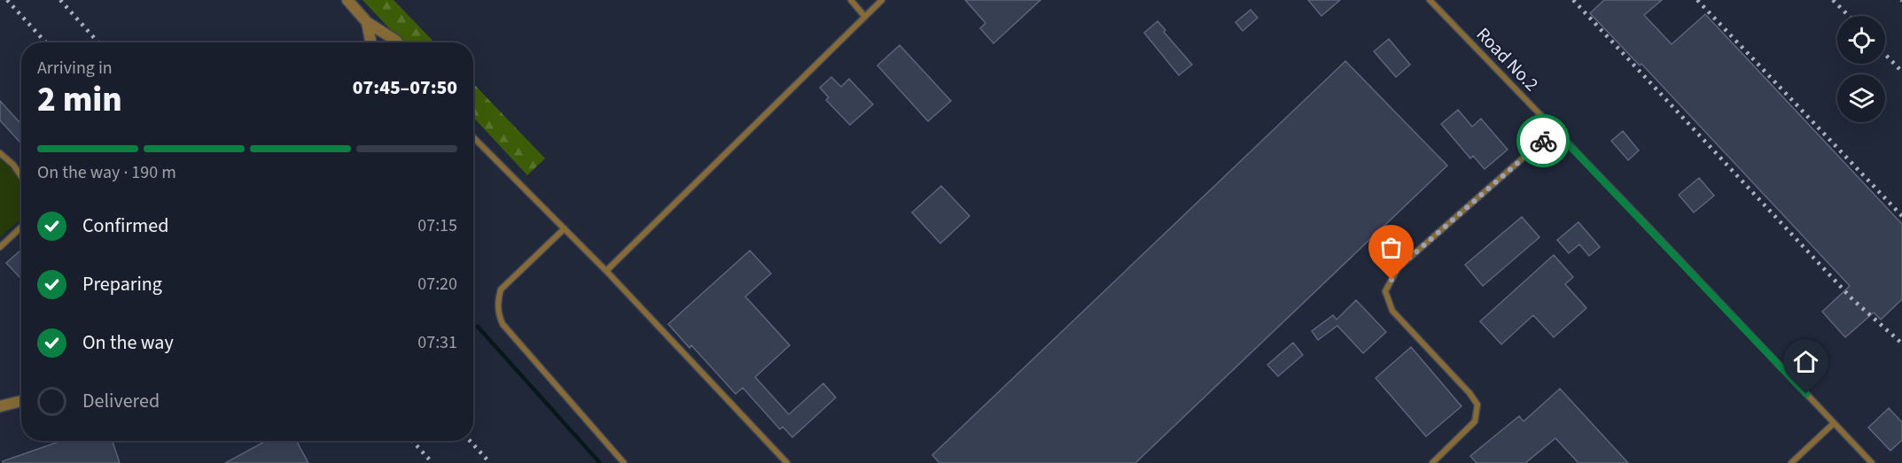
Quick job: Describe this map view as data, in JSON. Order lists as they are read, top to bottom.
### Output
{
  "streets": {
    "lane": ["Road No.2"]
  },
  "page": {
    "heading": ["2 min", "Arriving in", "07:45–07:50"],
    "bar": "On the way · 190 m",
    "list": [
      ["Confirmed", "07:15"],
      ["Preparing", "07:20"],
      ["On the way", "07:31"],
      "Delivered"
    ]
  }
}
